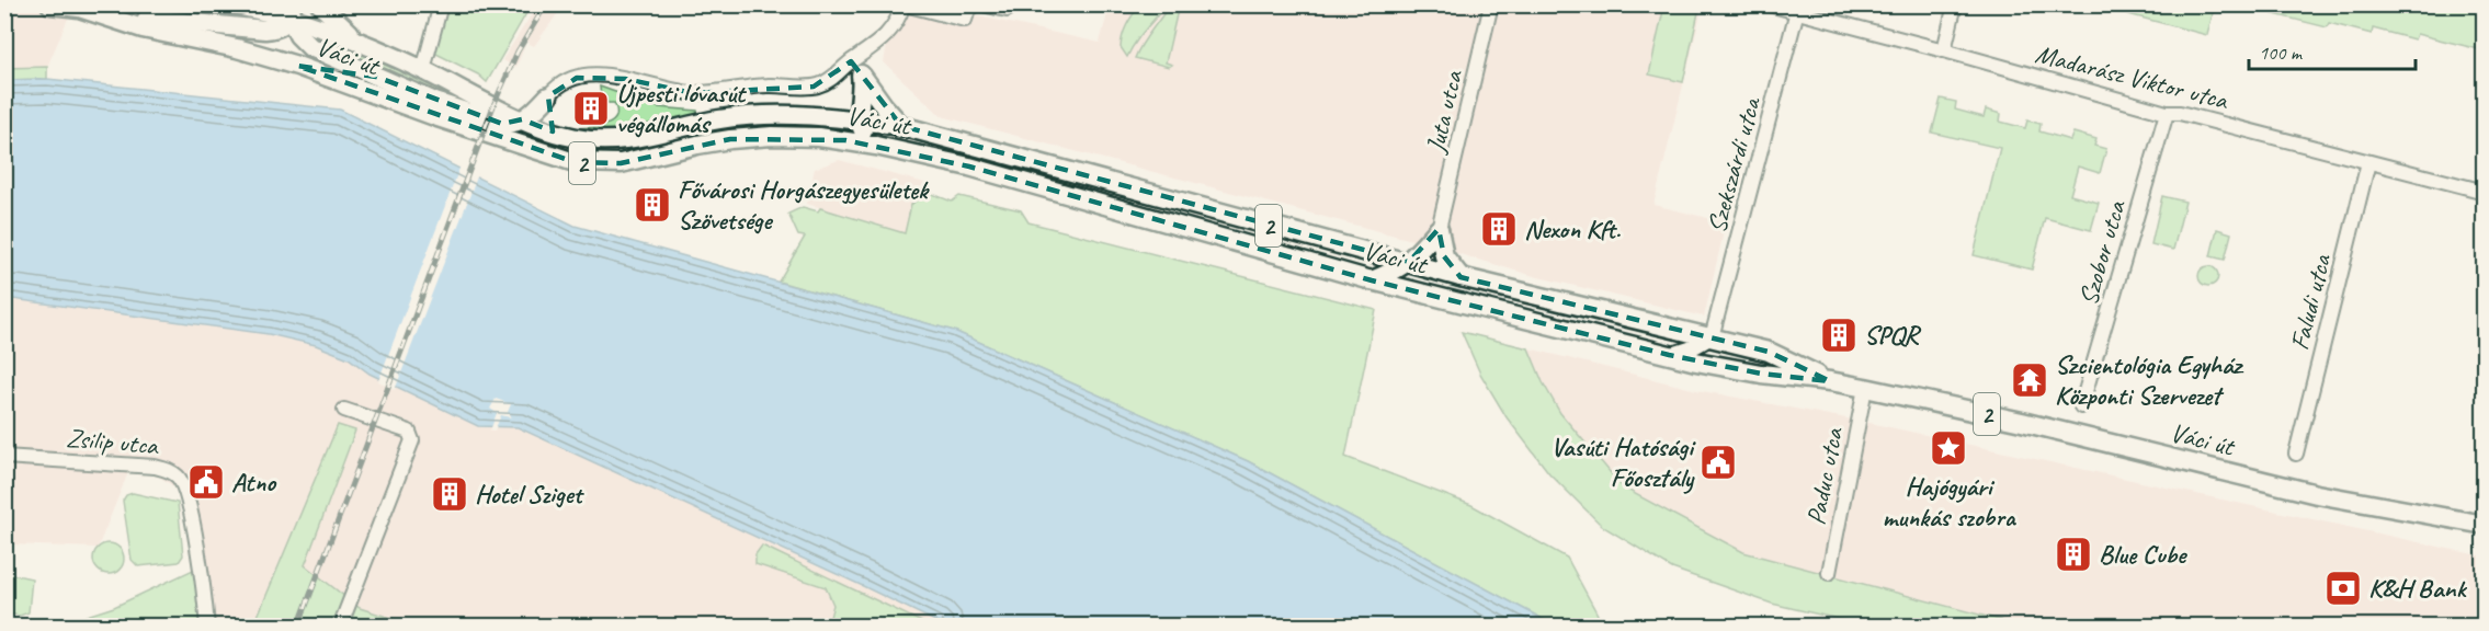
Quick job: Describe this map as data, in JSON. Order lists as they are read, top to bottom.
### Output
{
  "streets": {
    "main road": ["Váci út", "2"],
    "street": [
      "Madarász Viktor utca",
      "Juta utca",
      "Szekszárdi utca",
      "Szobor utca",
      "Faludi utca",
      "Zsilip utca",
      "Paduc utca"
    ]
  },
  "crossings": [
    ["Váci út", "Szekszárdi utca"],
    ["Váci út", "Paduc utca"],
    ["Madarász Viktor utca", "Szekszárdi utca"],
    ["Madarász Viktor utca", "Szobor utca"],
    ["Madarász Viktor utca", "Faludi utca"]
  ],
  "places": {
    "building": [
      "Újpesti lóvasút végállomás",
      "Fővárosi Horgászegyesületek Szövetsége",
      "Nexon Kft.",
      "SPQR",
      "Hotel Sziget",
      "Blue Cube"
    ],
    "temple": ["Szcientológia Egyház Központi Szervezet"],
    "place": ["Hajógyári munkás szobra"],
    "public building": ["Vasúti Hatósági Főosztály", "Atno"],
    "bank": ["K&H Bank"]
  },
  "scale_bar": "100 m"
}
